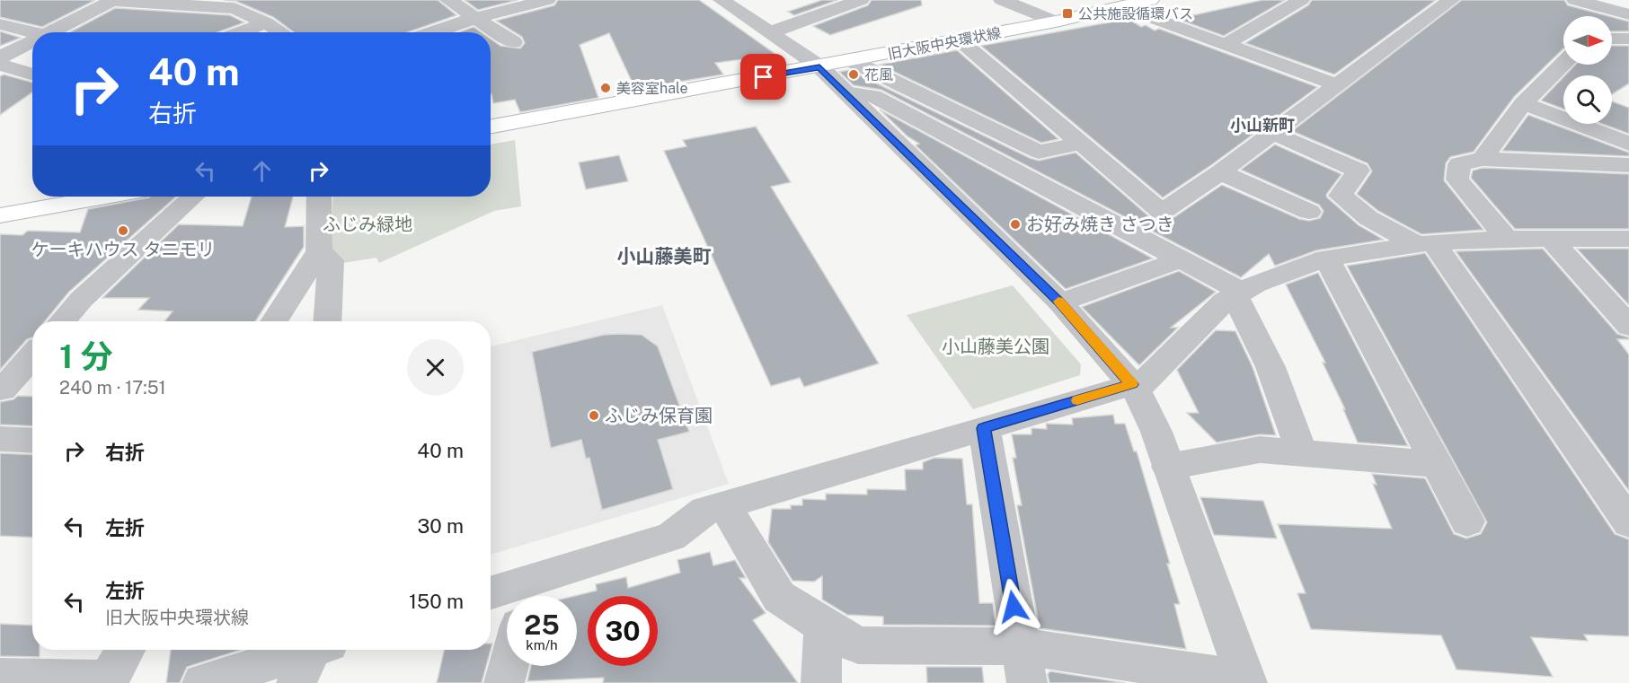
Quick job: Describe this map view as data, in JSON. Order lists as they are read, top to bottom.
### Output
{
  "streets": {
    "main road": ["旧大阪中央環状線"]
  },
  "districts": ["小山新町", "小山藤美町"],
  "parks": ["ふじみ緑地", "小山藤美公園"],
  "places": {
    "transit": ["公共施設循環バス"],
    "other": [
      "花風",
      "美容室hale",
      "お好み焼き さつき",
      "ケーキハウス タニモリ",
      "ふじみ保育園"
    ]
  },
  "north": "right",
  "page": {
    "turn": ["40 m", "右折"],
    "heading": ["1 分", "240 m · 17:51"],
    "list": [
      {
        "name": "右折",
        "value": "40 m"
      },
      {
        "name": "左折",
        "value": "30 m"
      },
      {
        "name": "左折",
        "note": "旧大阪中央環状線",
        "value": "150 m"
      }
    ],
    "speed": "25 km/h",
    "limit": "30"
  }
}
